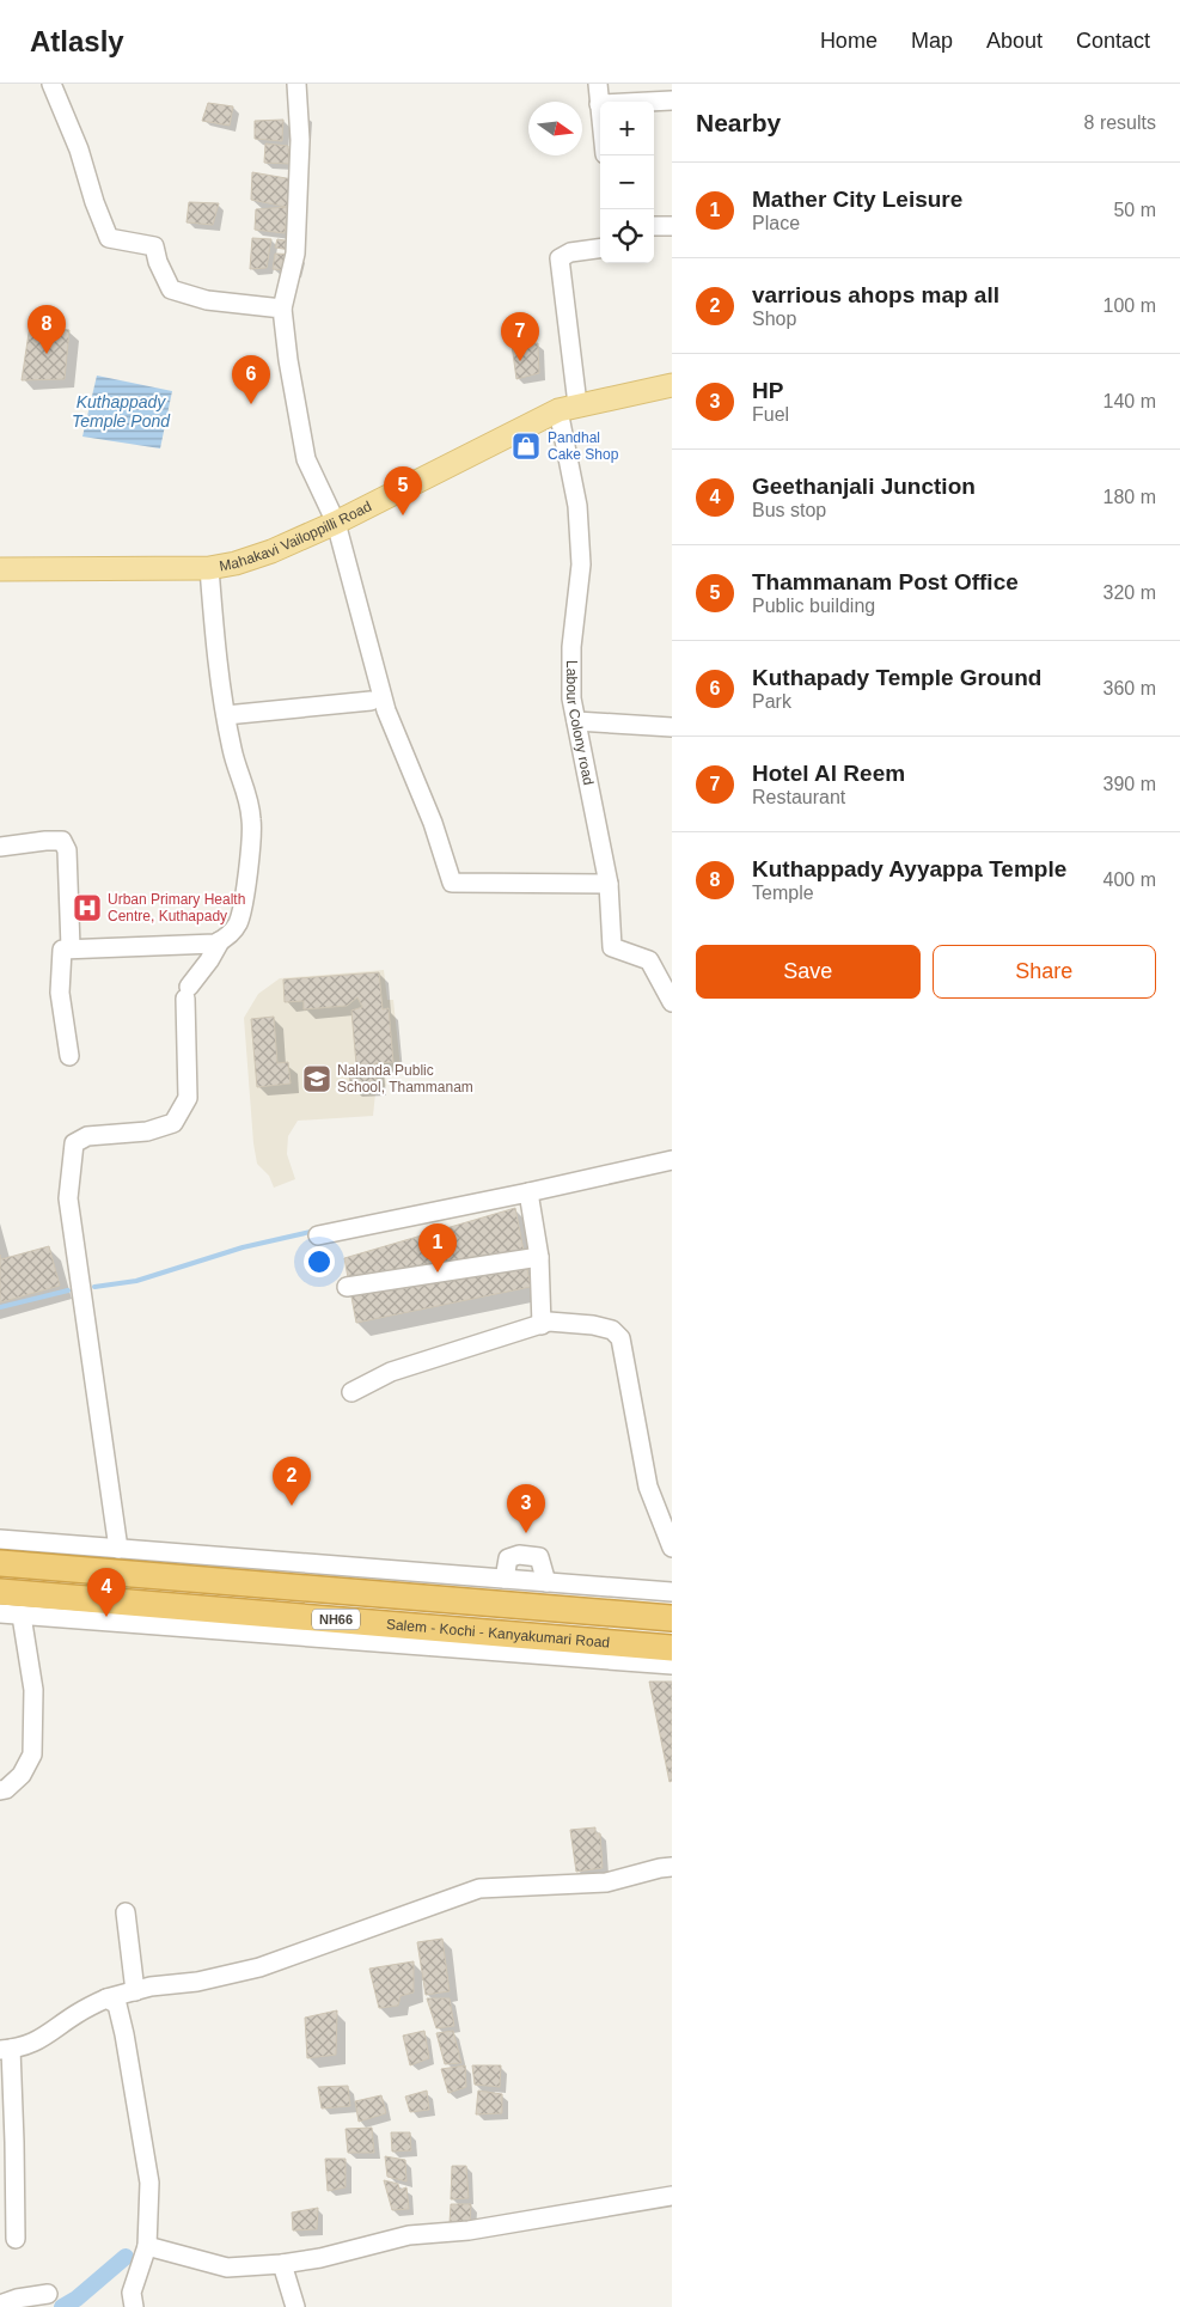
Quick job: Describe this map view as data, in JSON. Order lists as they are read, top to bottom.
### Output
{
  "streets": {
    "highway": ["NH66", "Salem - Kochi - Kanyakumari Road"],
    "main road": ["Mahakavi Vailoppilli Road"],
    "street": ["Labour Colony road"]
  },
  "crossings": [
    ["Mahakavi Vailoppilli Road", "Labour Colony road"]
  ],
  "water": ["Kuthappady Temple Pond"],
  "places": {
    "shop": ["Pandhal Cake Shop"],
    "hospital": ["Urban Primary Health Centre, Kuthapady"],
    "school or university": ["Nalanda Public School, Thammanam"]
  },
  "north": "right",
  "page": {
    "header": "Atlasly",
    "nav": [
      "Home",
      "Map",
      "About",
      "Contact"
    ],
    "heading": ["Nearby", "8 results"],
    "map_buttons": ["+", "−"],
    "list": [
      {
        "mark": "1",
        "name": "Mather City Leisure",
        "note": "Place",
        "value": "50 m"
      },
      {
        "mark": "2",
        "name": "varrious ahops map all",
        "note": "Shop",
        "value": "100 m"
      },
      {
        "mark": "3",
        "name": "HP",
        "note": "Fuel",
        "value": "140 m"
      },
      {
        "mark": "4",
        "name": "Geethanjali Junction",
        "note": "Bus stop",
        "value": "180 m"
      },
      {
        "mark": "5",
        "name": "Thammanam Post Office",
        "note": "Public building",
        "value": "320 m"
      },
      {
        "mark": "6",
        "name": "Kuthapady Temple Ground",
        "note": "Park",
        "value": "360 m"
      },
      {
        "mark": "7",
        "name": "Hotel Al Reem",
        "note": "Restaurant",
        "value": "390 m"
      },
      {
        "mark": "8",
        "name": "Kuthappady Ayyappa Temple",
        "note": "Temple",
        "value": "400 m"
      }
    ],
    "pins": [
      "8",
      "7",
      "6",
      "5",
      "1",
      "2",
      "3",
      "4"
    ],
    "buttons": ["Save", "Share"]
  }
}
